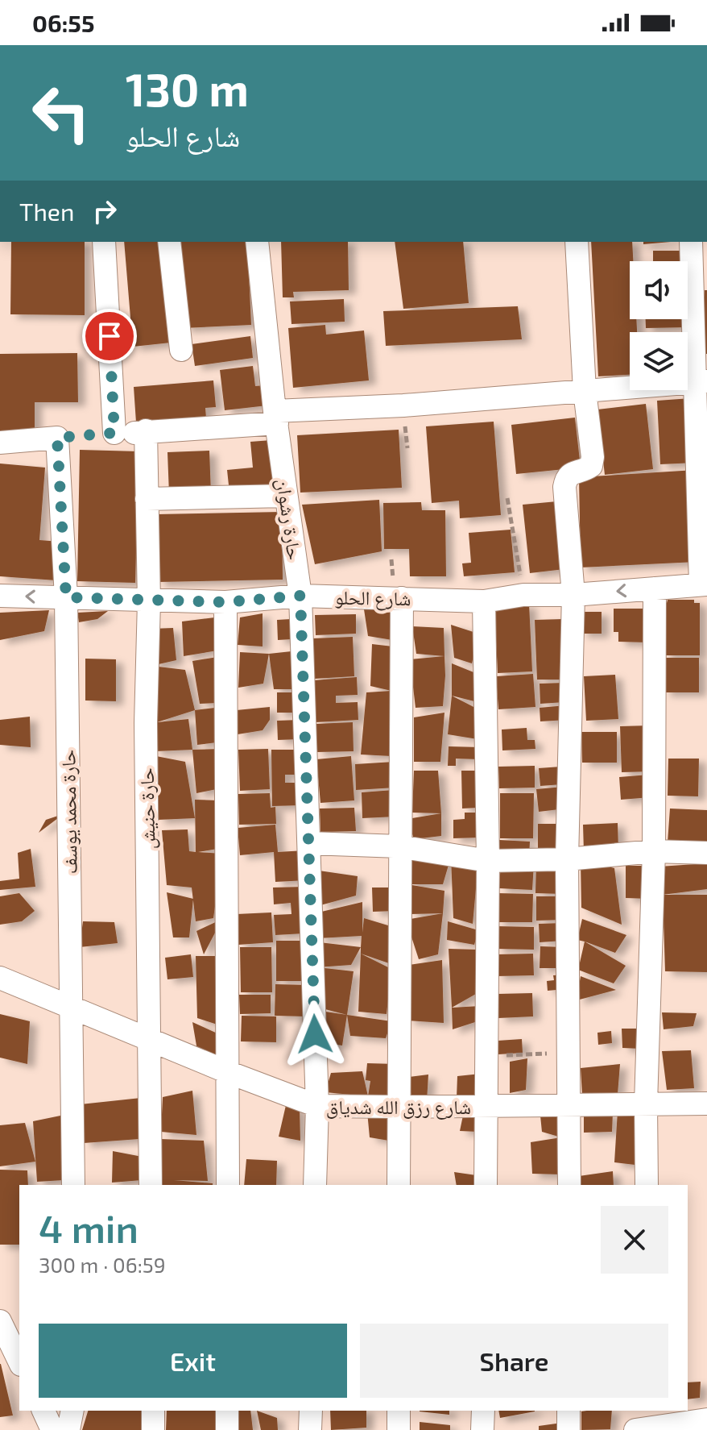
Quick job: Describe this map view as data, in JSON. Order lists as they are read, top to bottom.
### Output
{
  "streets": {
    "street": [
      "حارة رشوان",
      "شارع الحلو",
      "حارة حنيش",
      "حارة محمد يوسف",
      "شارع رزق الله شدياق"
    ]
  },
  "crossings": [
    ["حارة رشوان", "شارع الحلو"],
    ["حارة رشوان", "شارع رزق الله شدياق"],
    ["شارع الحلو", "حارة حنيش"],
    ["شارع الحلو", "حارة محمد يوسف"],
    ["حارة حنيش", "شارع رزق الله شدياق"],
    ["حارة محمد يوسف", "شارع رزق الله شدياق"]
  ],
  "page": {
    "status": "06:55",
    "turn": ["130 m", "شارع الحلو"],
    "then": "Then",
    "heading": ["4 min", "300 m · 06:59"],
    "buttons": ["Exit", "Share"]
  }
}
